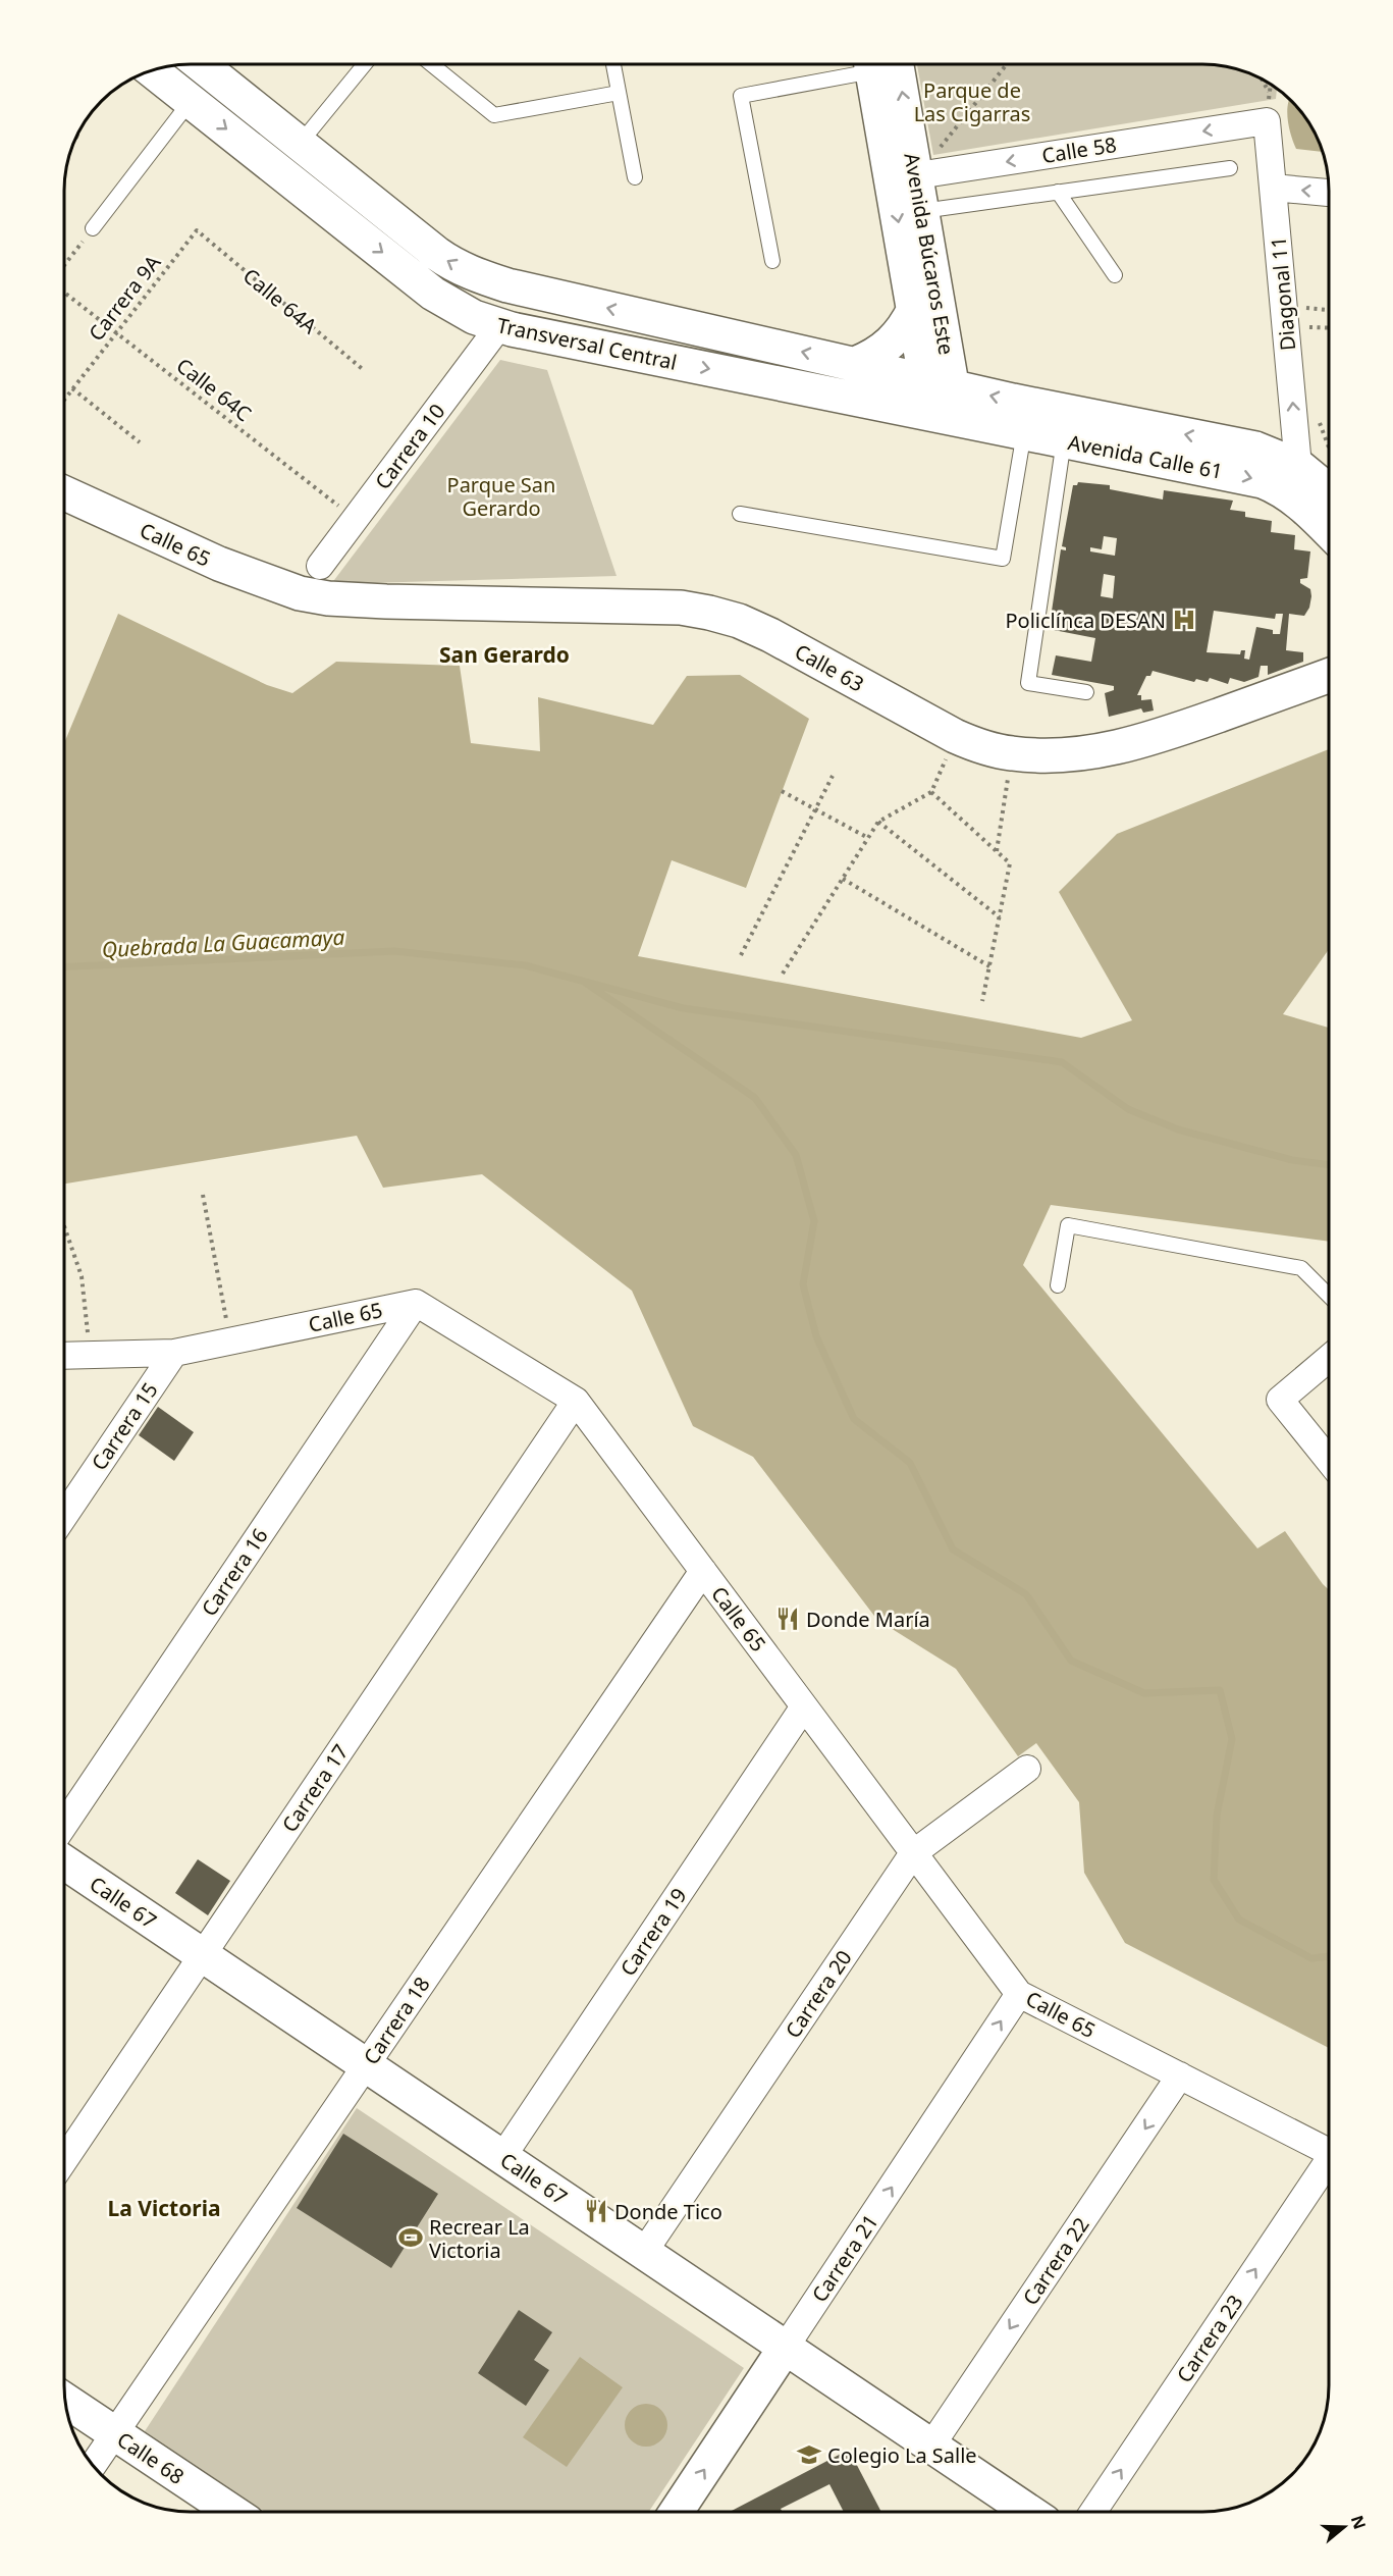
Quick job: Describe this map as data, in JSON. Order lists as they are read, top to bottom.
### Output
{
  "streets": {
    "street": [
      "Calle 58",
      "Avenida Búcaros Este",
      "Diagonal 11",
      "Transversal Central",
      "Carrera 10",
      "Avenida Calle 61",
      "Calle 65",
      "Calle 63",
      "Carrera 15",
      "Carrera 16",
      "Carrera 17",
      "Calle 67",
      "Carrera 19",
      "Carrera 20",
      "Carrera 18",
      "Carrera 21",
      "Carrera 22",
      "Carrera 23",
      "Calle 68"
    ],
    "path": ["Carrera 9A", "Calle 64A", "Calle 64C"]
  },
  "crossings": [
    ["Calle 58", "Avenida Búcaros Este"],
    ["Calle 58", "Diagonal 11"],
    ["Avenida Búcaros Este", "Transversal Central"],
    ["Avenida Búcaros Este", "Avenida Calle 61"],
    ["Diagonal 11", "Avenida Calle 61"],
    ["Carrera 9A", "Calle 64A"],
    ["Carrera 9A", "Calle 64C"],
    ["Transversal Central", "Carrera 10"],
    ["Transversal Central", "Avenida Calle 61"],
    ["Calle 64C", "Carrera 10"],
    ["Calle 65", "Calle 63"],
    ["Calle 65", "Carrera 15"],
    ["Calle 65", "Carrera 16"],
    ["Calle 65", "Carrera 17"],
    ["Calle 65", "Carrera 19"],
    ["Calle 65", "Carrera 20"],
    ["Calle 65", "Carrera 18"],
    ["Calle 65", "Carrera 21"],
    ["Calle 65", "Carrera 22"],
    ["Carrera 17", "Calle 67"],
    ["Calle 67", "Carrera 19"],
    ["Calle 67", "Carrera 20"],
    ["Calle 67", "Carrera 18"],
    ["Calle 67", "Carrera 21"],
    ["Calle 67", "Carrera 22"],
    ["Carrera 18", "Calle 68"]
  ],
  "one_way": [
    "Calle 58",
    "Diagonal 11",
    "Carrera 21",
    "Carrera 22",
    "Carrera 23"
  ],
  "districts": ["San Gerardo", "La Victoria"],
  "water": ["Quebrada La Guacamaya"],
  "parks": ["Parque de Las Cigarras", "Parque San Gerardo"],
  "places": {
    "hospital": ["Policlínca DESAN"],
    "restaurant": ["Donde María", "Donde Tico"],
    "sports": ["Recrear La Victoria"],
    "school or university": ["Colegio La Salle"]
  },
  "north": "right"
}
